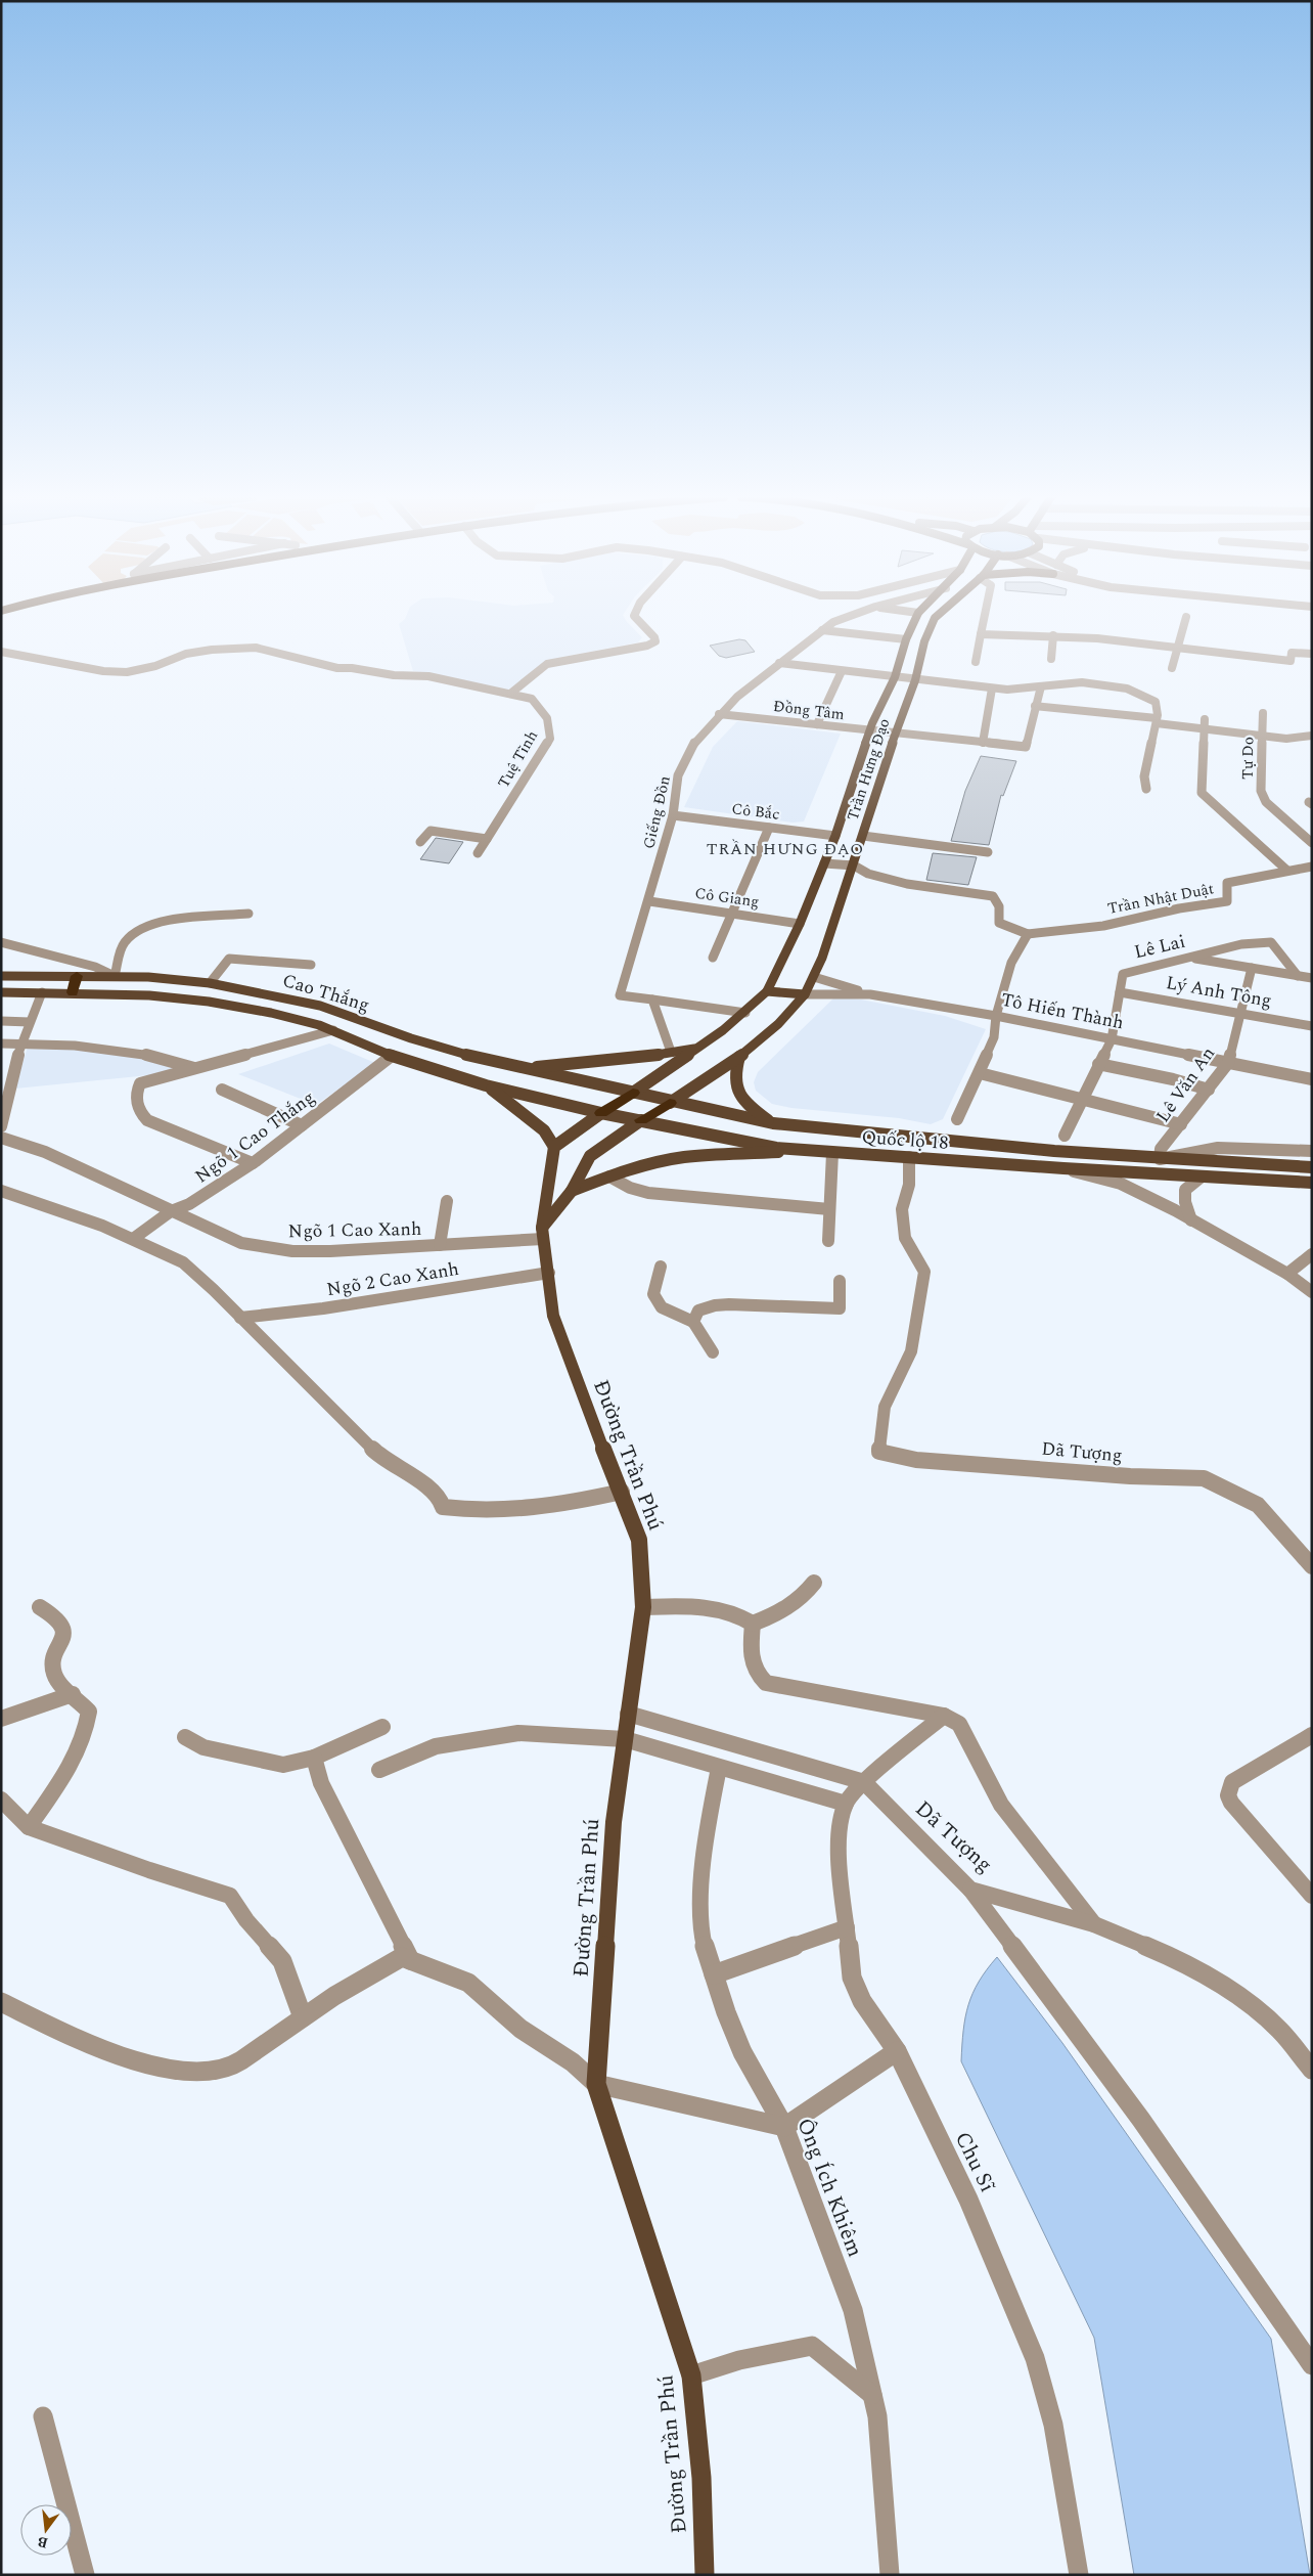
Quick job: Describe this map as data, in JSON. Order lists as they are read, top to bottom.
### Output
{
  "streets": {
    "main road": [
      "Trần Hưng Đạo",
      "Cao Thắng",
      "Quốc lộ 18",
      "Đường Trần Phú"
    ],
    "street": [
      "Đồng Tâm",
      "Tự Do",
      "Tuệ Tĩnh",
      "Cô Bắc",
      "Giếng Đồn",
      "Cô Giang",
      "Trần Nhật Duật",
      "Lê Lai",
      "Lý Anh Tông",
      "Tô Hiến Thành",
      "Lê Văn An",
      "Ngõ 1 Cao Thắng",
      "Ngõ 1 Cao Xanh",
      "Ngõ 2 Cao Xanh",
      "Dã Tượng",
      "Chu Sĩ",
      "Ông Ích Khiêm"
    ]
  },
  "crossings": [
    ["Đồng Tâm", "Trần Hưng Đạo"],
    ["Đồng Tâm", "Giếng Đồn"],
    ["Trần Hưng Đạo", "Cô Bắc"],
    ["Trần Hưng Đạo", "Cô Giang"],
    ["Trần Hưng Đạo", "Cao Thắng"],
    ["Trần Hưng Đạo", "Tô Hiến Thành"],
    ["Trần Hưng Đạo", "Quốc lộ 18"],
    ["Cô Bắc", "Giếng Đồn"],
    ["Giếng Đồn", "Cô Giang"],
    ["Lê Lai", "Lý Anh Tông"],
    ["Lê Lai", "Tô Hiến Thành"],
    ["Lý Anh Tông", "Lê Văn An"],
    ["Cao Thắng", "Ngõ 1 Cao Thắng"],
    ["Cao Thắng", "Quốc lộ 18"],
    ["Tô Hiến Thành", "Lê Văn An"],
    ["Lê Văn An", "Quốc lộ 18"],
    ["Ngõ 1 Cao Thắng", "Ngõ 1 Cao Xanh"],
    ["Quốc lộ 18", "Dã Tượng"],
    ["Ngõ 1 Cao Xanh", "Đường Trần Phú"],
    ["Ngõ 2 Cao Xanh", "Đường Trần Phú"],
    ["Dã Tượng", "Đường Trần Phú"],
    ["Dã Tượng", "Chu Sĩ"]
  ],
  "districts": ["TRẦN HƯNG ĐẠO"],
  "north": "bottom"
}
